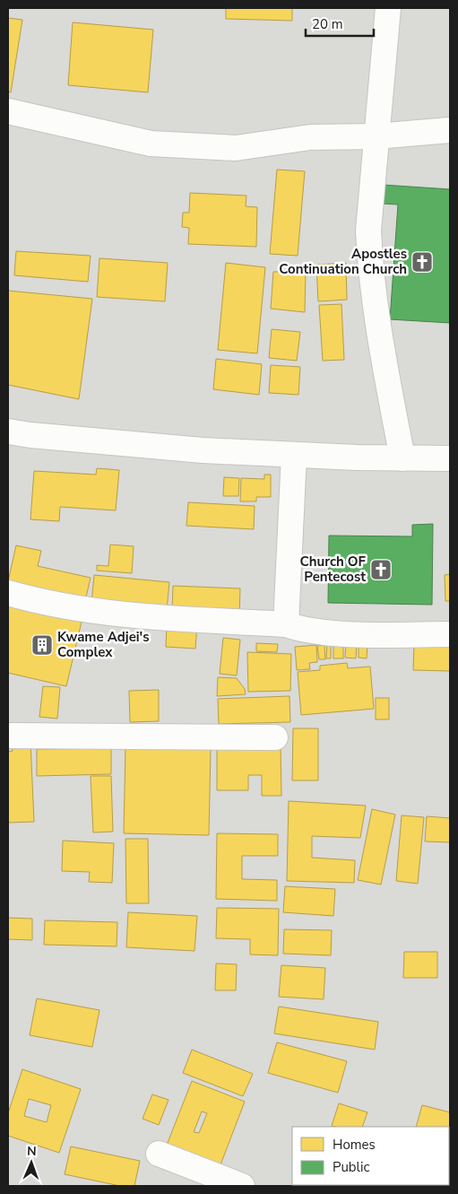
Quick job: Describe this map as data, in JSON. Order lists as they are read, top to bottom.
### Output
{
  "places": {
    "church": ["Apostles Continuation Church", "Church OF Pentecost"],
    "building": ["Kwame Adjei's Complex"]
  },
  "legend": ["Homes", "Public"],
  "scale_bar": "20 m",
  "north": "top"
}
